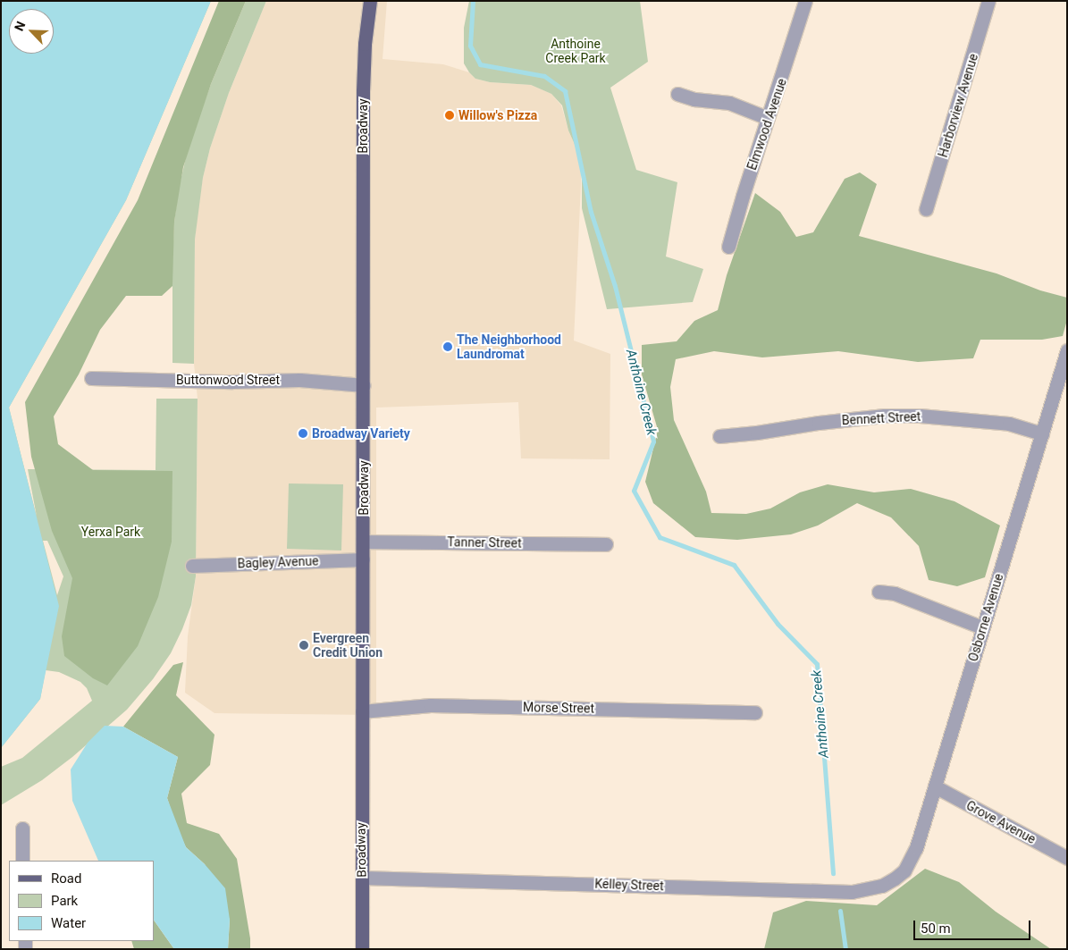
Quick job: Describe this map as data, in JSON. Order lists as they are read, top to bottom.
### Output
{
  "streets": {
    "main road": ["Broadway"],
    "street": [
      "Harborview Avenue",
      "Elmwood Avenue",
      "Buttonwood Street",
      "Bennett Street",
      "Tanner Street",
      "Bagley Avenue",
      "Osborne Avenue",
      "Morse Street",
      "Grove Avenue",
      "Kelley Street"
    ]
  },
  "crossings": [
    ["Broadway", "Buttonwood Street"],
    ["Broadway", "Tanner Street"],
    ["Broadway", "Bagley Avenue"],
    ["Broadway", "Morse Street"],
    ["Broadway", "Kelley Street"],
    ["Bennett Street", "Osborne Avenue"],
    ["Osborne Avenue", "Grove Avenue"],
    ["Osborne Avenue", "Kelley Street"]
  ],
  "water": ["Anthoine Creek"],
  "parks": ["Anthoine Creek Park", "Yerxa Park"],
  "places": [
    "Willow's Pizza",
    "The Neighborhood Laundromat",
    "Broadway Variety",
    "Evergreen Credit Union"
  ],
  "legend": ["Road", "Park", "Water"],
  "scale_bar": "50 m",
  "north": "top left"
}
